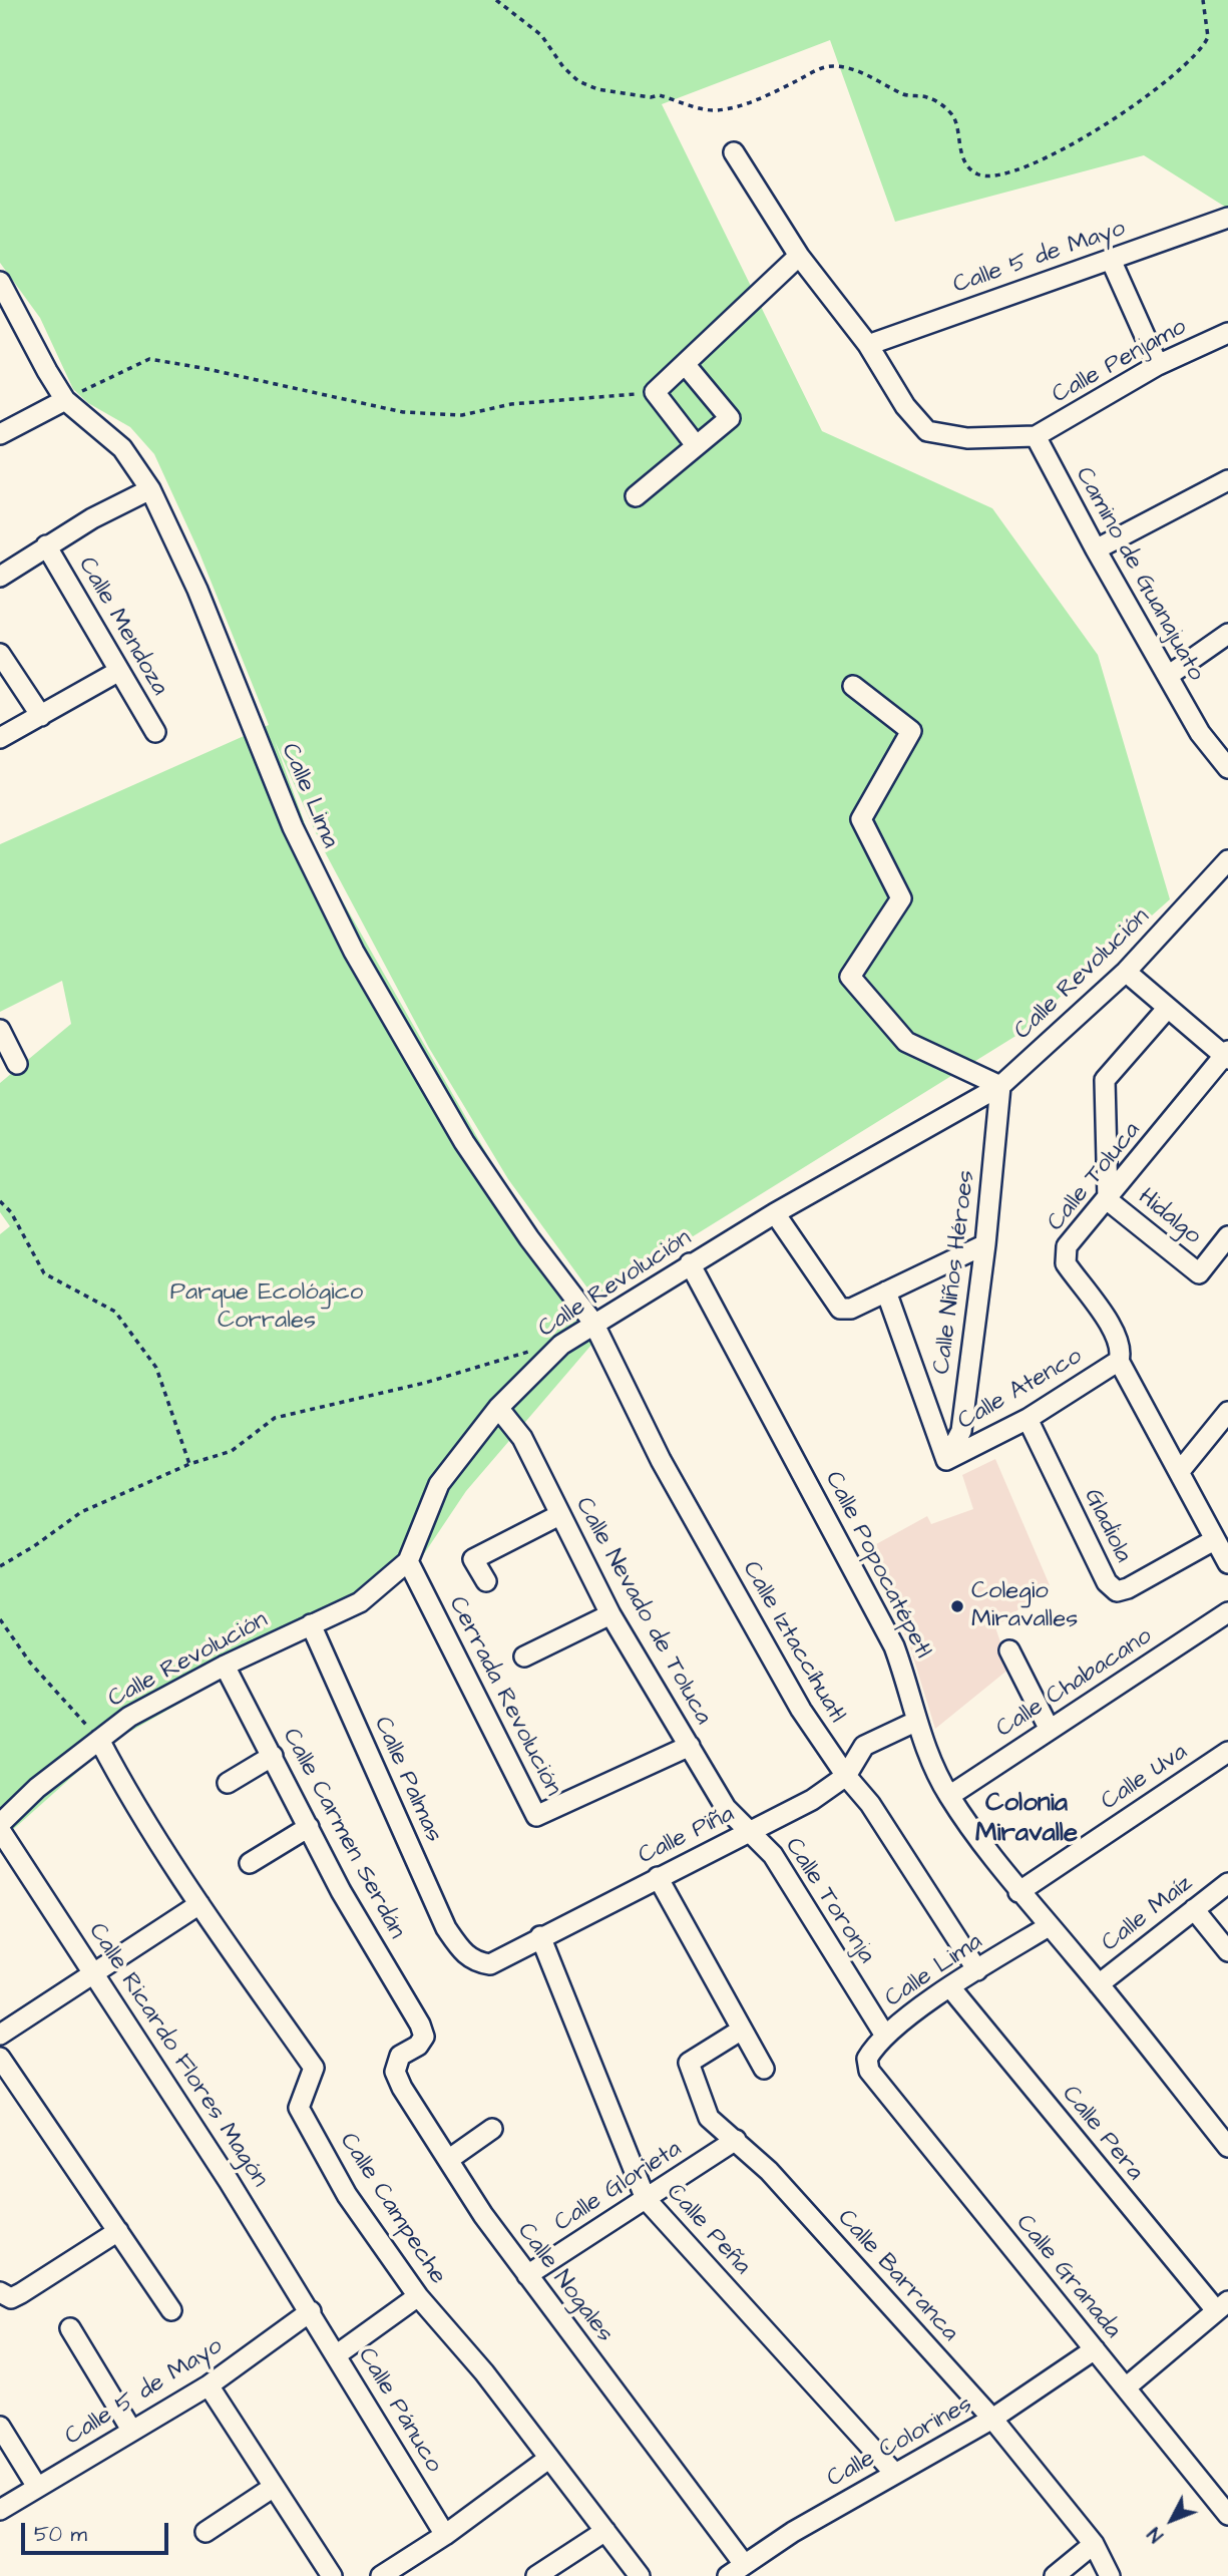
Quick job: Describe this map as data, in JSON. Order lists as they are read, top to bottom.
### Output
{
  "streets": {
    "street": [
      "Calle 5 de Mayo",
      "Calle Penjamo",
      "Camino de Guanajuato",
      "Calle Mendoza",
      "Calle Lima",
      "Calle Revolución",
      "Calle Toluca",
      "Hidalgo",
      "Calle Niños Héroes",
      "Calle Atenco",
      "Gladiola",
      "Calle Popocatépetl",
      "Calle Nevado de Toluca",
      "Calle Iztaccíhuatl",
      "Calle Chabacano",
      "Cerrada Revolución",
      "Calle Uva",
      "Calle Palmas",
      "Calle Carmen Serdán",
      "Calle Piña",
      "Calle Toronja",
      "Calle Maíz",
      "Calle Ricardo Flores Magón",
      "Calle Pera",
      "Calle Glorieta",
      "Calle Campeche",
      "Calle Peña",
      "Calle Barranca",
      "Calle Granada",
      "Calle Nogales",
      "Calle Pánuco",
      "Calle Colorines"
    ]
  },
  "crossings": [
    ["Calle 5 de Mayo", "Calle Ricardo Flores Magón"],
    ["Calle 5 de Mayo", "Calle Pánuco"],
    ["Calle Penjamo", "Camino de Guanajuato"],
    ["Calle Lima", "Calle Revolución"],
    ["Calle Lima", "Calle Popocatépetl"],
    ["Calle Lima", "Calle Iztaccíhuatl"],
    ["Calle Lima", "Calle Toronja"],
    ["Calle Lima", "Calle Pera"],
    ["Calle Lima", "Calle Granada"],
    ["Calle Revolución", "Calle Niños Héroes"],
    ["Calle Revolución", "Calle Popocatépetl"],
    ["Calle Revolución", "Calle Nevado de Toluca"],
    ["Calle Revolución", "Calle Iztaccíhuatl"],
    ["Calle Revolución", "Cerrada Revolución"],
    ["Calle Revolución", "Calle Palmas"],
    ["Calle Revolución", "Calle Carmen Serdán"],
    ["Calle Revolución", "Calle Ricardo Flores Magón"],
    ["Calle Revolución", "Calle Campeche"],
    ["Calle Toluca", "Hidalgo"],
    ["Calle Toluca", "Calle Atenco"],
    ["Calle Toluca", "Gladiola"],
    ["Calle Niños Héroes", "Calle Atenco"],
    ["Calle Atenco", "Gladiola"],
    ["Calle Popocatépetl", "Calle Chabacano"],
    ["Calle Popocatépetl", "Calle Uva"],
    ["Calle Popocatépetl", "Calle Piña"],
    ["Calle Popocatépetl", "Calle Maíz"],
    ["Calle Nevado de Toluca", "Cerrada Revolución"],
    ["Calle Nevado de Toluca", "Calle Piña"],
    ["Calle Nevado de Toluca", "Calle Toronja"],
    ["Calle Iztaccíhuatl", "Calle Piña"],
    ["Calle Palmas", "Calle Piña"],
    ["Calle Carmen Serdán", "Calle Nogales"],
    ["Calle Piña", "Calle Toronja"],
    ["Calle Piña", "Calle Peña"],
    ["Calle Ricardo Flores Magón", "Calle Pánuco"],
    ["Calle Glorieta", "Calle Peña"],
    ["Calle Glorieta", "Calle Barranca"],
    ["Calle Glorieta", "Calle Nogales"],
    ["Calle Peña", "Calle Colorines"],
    ["Calle Barranca", "Calle Colorines"],
    ["Calle Granada", "Calle Colorines"],
    ["Calle Nogales", "Calle Colorines"]
  ],
  "districts": ["Colonia Miravalle"],
  "parks": ["Parque Ecológico Corrales"],
  "places": ["Colegio Miravalles"],
  "scale_bar": "50 m",
  "north": "bottom left"
}
